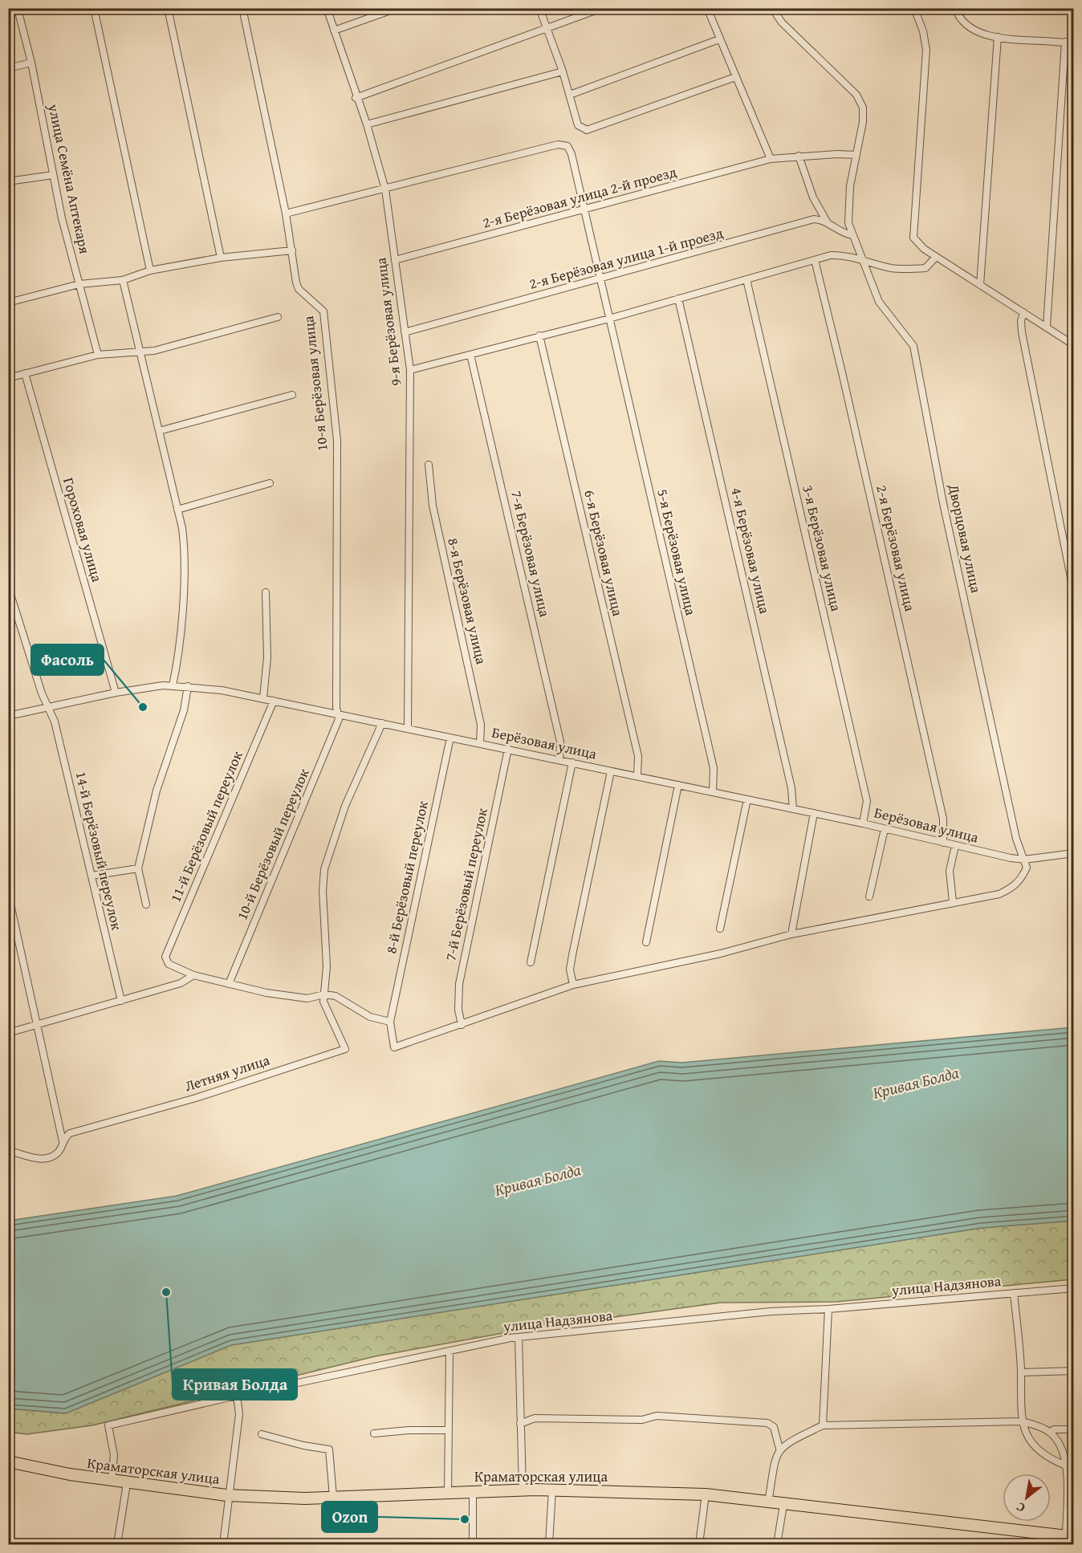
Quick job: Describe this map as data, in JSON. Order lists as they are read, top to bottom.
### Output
{
  "streets": {
    "main road": ["Краматорская улица"],
    "street": [
      "улица Семёна Аптекаря",
      "2-я Берёзовая улица 2-й проезд",
      "2-я Берёзовая улица 1-й проезд",
      "9-я Берёзовая улица",
      "10-я Берёзовая улица",
      "Гороховая улица",
      "Дворцовая улица",
      "3-я Берёзовая улица",
      "2-я Берёзовая улица",
      "4-я Берёзовая улица",
      "5-я Берёзовая улица",
      "6-я Берёзовая улица",
      "7-я Берёзовая улица",
      "8-я Берёзовая улица",
      "Берёзовая улица",
      "11-й Берёзовый переулок",
      "10-й Берёзовый переулок",
      "14-й Берёзовый переулок",
      "8-й Берёзовый переулок",
      "7-й Берёзовый переулок",
      "Летняя улица",
      "улица Надзянова"
    ]
  },
  "crossings": [
    ["2-я Берёзовая улица 2-й проезд", "9-я Берёзовая улица"],
    ["2-я Берёзовая улица 2-й проезд", "Дворцовая улица"],
    ["2-я Берёзовая улица 2-й проезд", "5-я Берёзовая улица"],
    ["2-я Берёзовая улица 1-й проезд", "9-я Берёзовая улица"],
    ["2-я Берёзовая улица 1-й проезд", "5-я Берёзовая улица"],
    ["9-я Берёзовая улица", "5-я Берёзовая улица"],
    ["9-я Берёзовая улица", "Берёзовая улица"],
    ["10-я Берёзовая улица", "Берёзовая улица"],
    ["10-я Берёзовая улица", "10-й Берёзовый переулок"],
    ["Гороховая улица", "Берёзовая улица"],
    ["Дворцовая улица", "Берёзовая улица"],
    ["3-я Берёзовая улица", "Берёзовая улица"],
    ["2-я Берёзовая улица", "Берёзовая улица"],
    ["4-я Берёзовая улица", "Берёзовая улица"],
    ["5-я Берёзовая улица", "Берёзовая улица"],
    ["6-я Берёзовая улица", "Берёзовая улица"],
    ["7-я Берёзовая улица", "Берёзовая улица"],
    ["8-я Берёзовая улица", "Берёзовая улица"],
    ["Берёзовая улица", "11-й Берёзовый переулок"],
    ["Берёзовая улица", "10-й Берёзовый переулок"],
    ["Берёзовая улица", "14-й Берёзовый переулок"],
    ["Берёзовая улица", "8-й Берёзовый переулок"],
    ["Берёзовая улица", "7-й Берёзовый переулок"],
    ["улица Надзянова", "Краматорская улица"]
  ],
  "water": ["Кривая Болда"],
  "places": ["Фасоль", "Кривая Болда", "Ozon"],
  "north": "bottom left"
}
